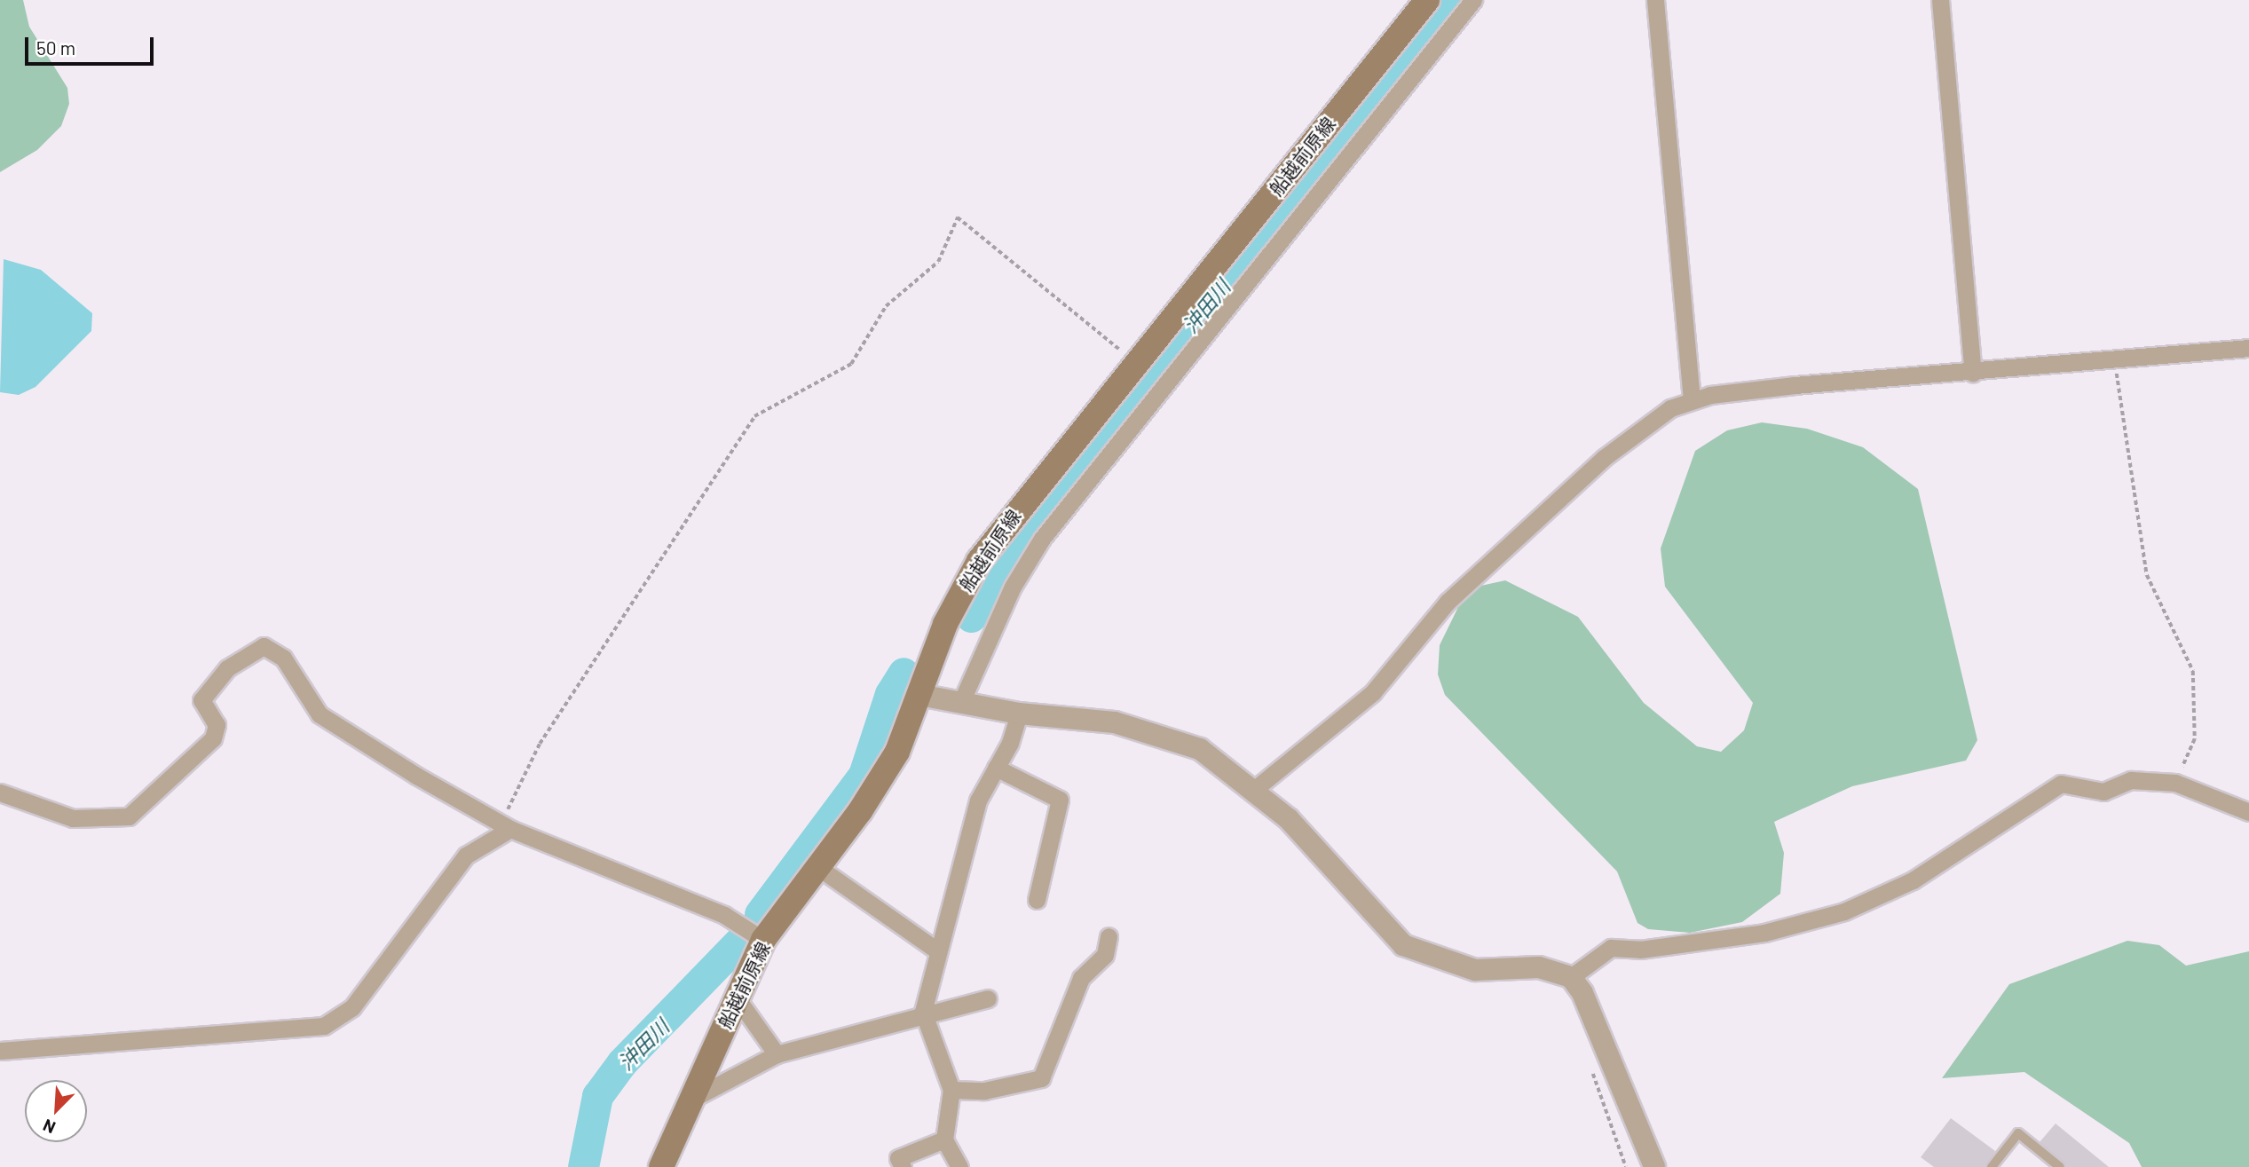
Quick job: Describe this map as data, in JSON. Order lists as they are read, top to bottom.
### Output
{
  "streets": {
    "main road": ["船越前原線"]
  },
  "water": ["沖田川"],
  "scale_bar": "50 m",
  "north": "bottom left"
}
